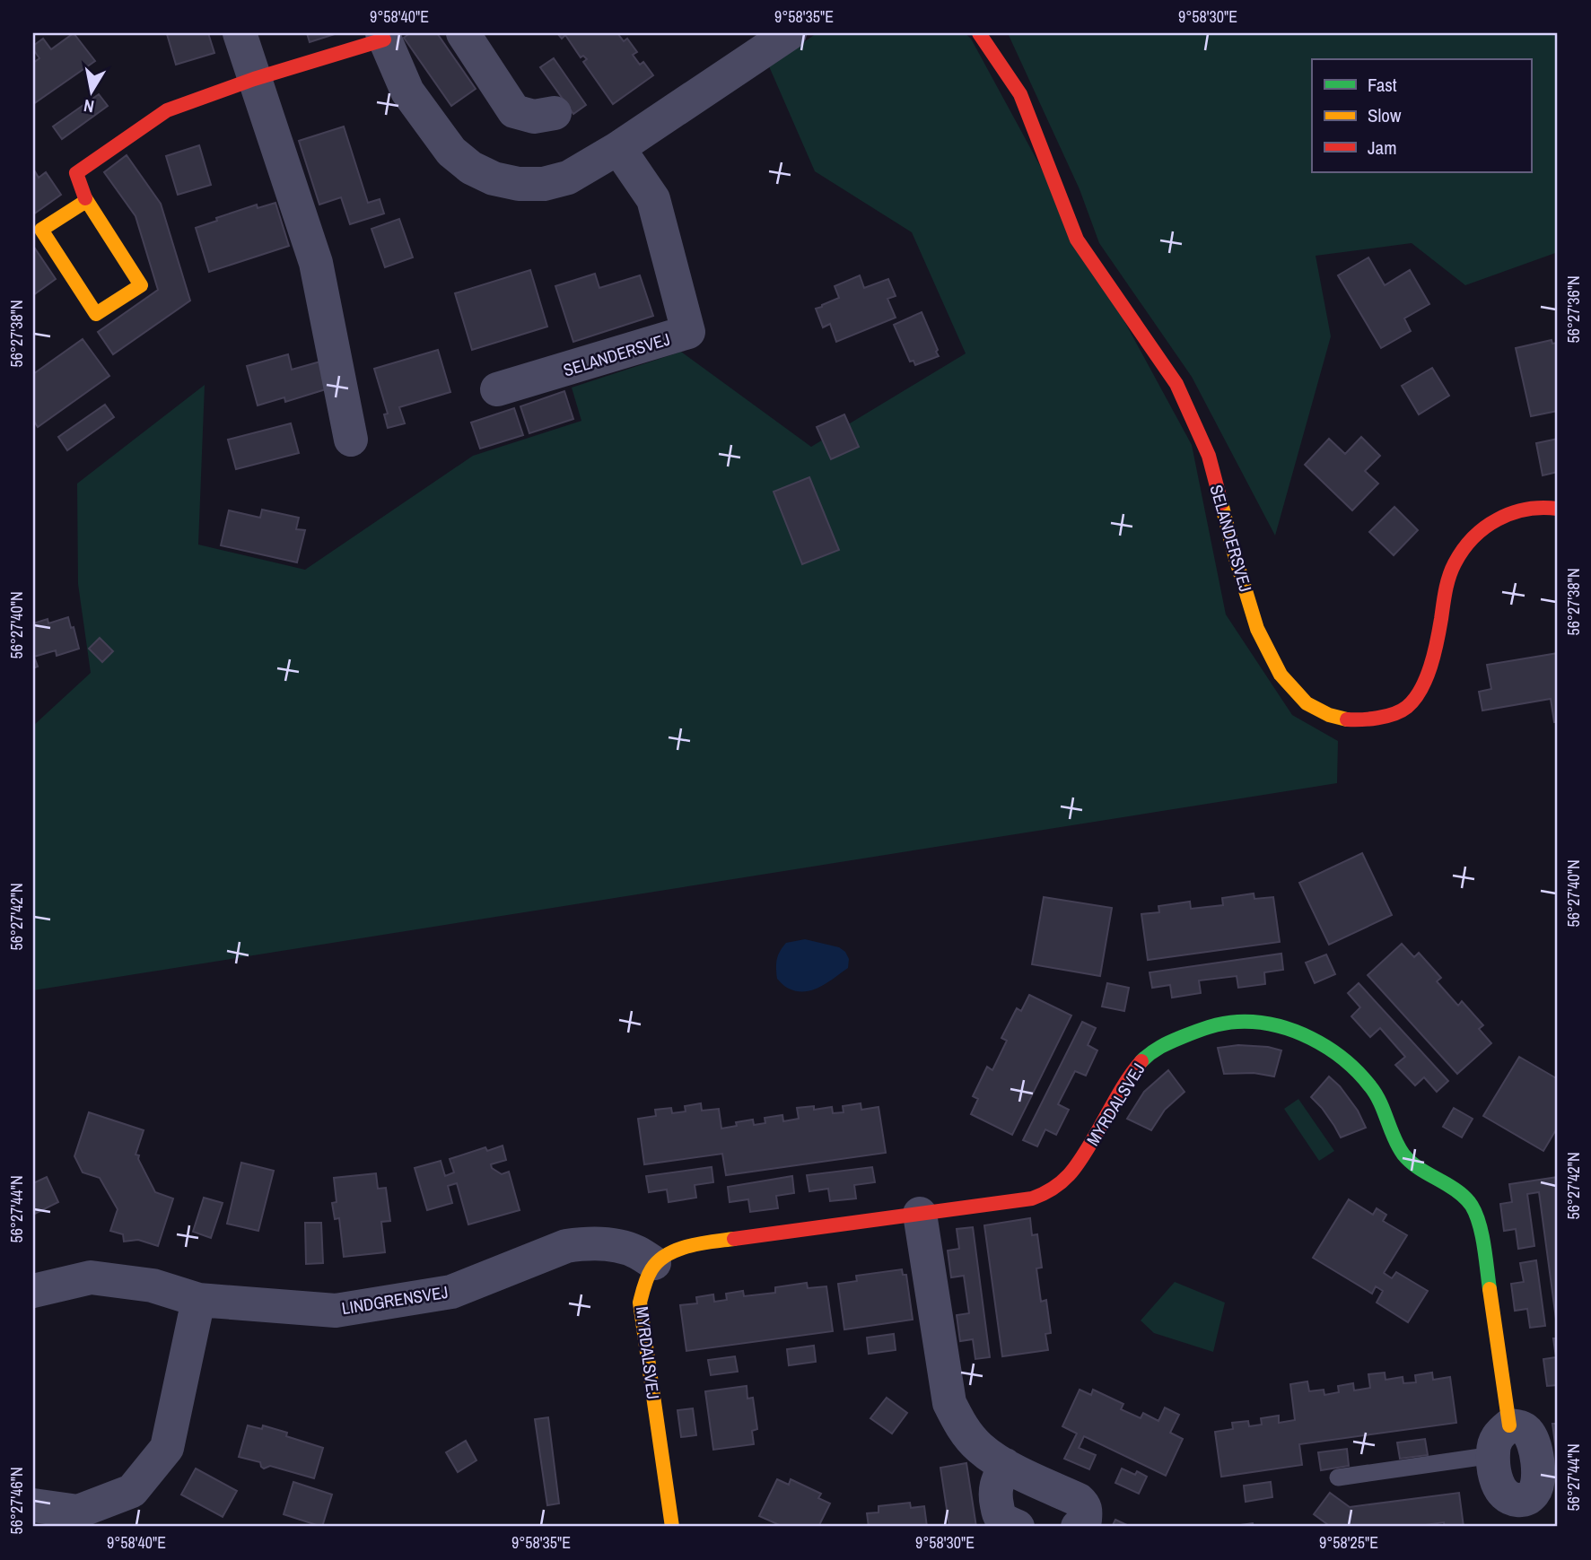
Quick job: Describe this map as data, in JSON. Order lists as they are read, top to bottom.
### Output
{
  "streets": {
    "street": ["SELANDERSVEJ", "MYRDALSVEJ", "LINDGRENSVEJ"]
  },
  "crossings": [
    ["MYRDALSVEJ", "LINDGRENSVEJ"]
  ],
  "legend": ["Fast", "Slow", "Jam"],
  "north": "bottom",
  "coordinates": [
    "9°58'40\"E",
    "9°58'35\"E",
    "9°58'30\"E",
    "56°27'36\"N",
    "56°27'38\"N",
    "56°27'40\"N",
    "56°27'42\"N",
    "56°27'44\"N",
    "56°27'46\"N",
    "9°58'25\"E"
  ]
}
